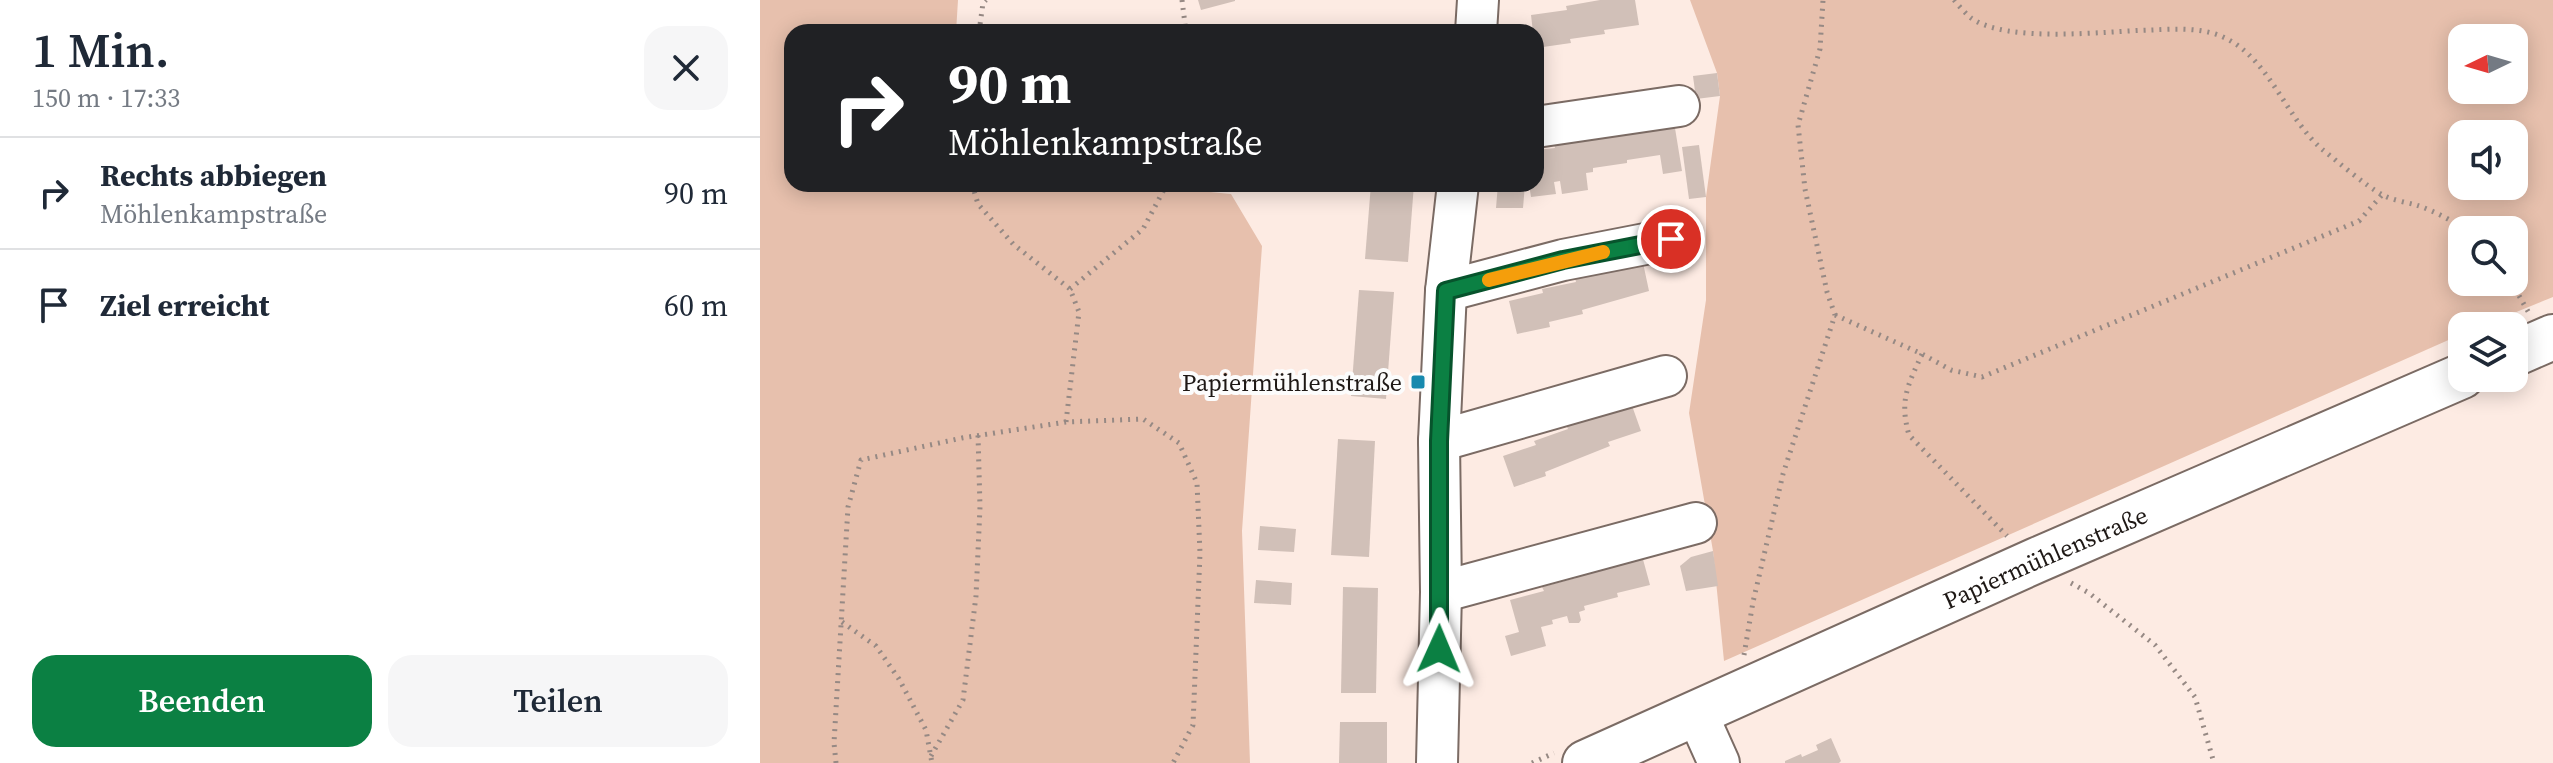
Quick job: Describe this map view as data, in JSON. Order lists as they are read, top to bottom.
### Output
{
  "streets": {
    "main road": ["Papiermühlenstraße"]
  },
  "places": {
    "transit": ["Papiermühlenstraße"]
  },
  "north": "left",
  "page": {
    "heading": ["1 Min.", "150 m · 17:33"],
    "turn": ["90 m", "Möhlenkampstraße"],
    "list": [
      {
        "name": "Rechts abbiegen",
        "note": "Möhlenkampstraße",
        "value": "90 m"
      },
      {
        "name": "Ziel erreicht",
        "value": "60 m"
      }
    ],
    "buttons": ["Beenden", "Teilen"]
  }
}
